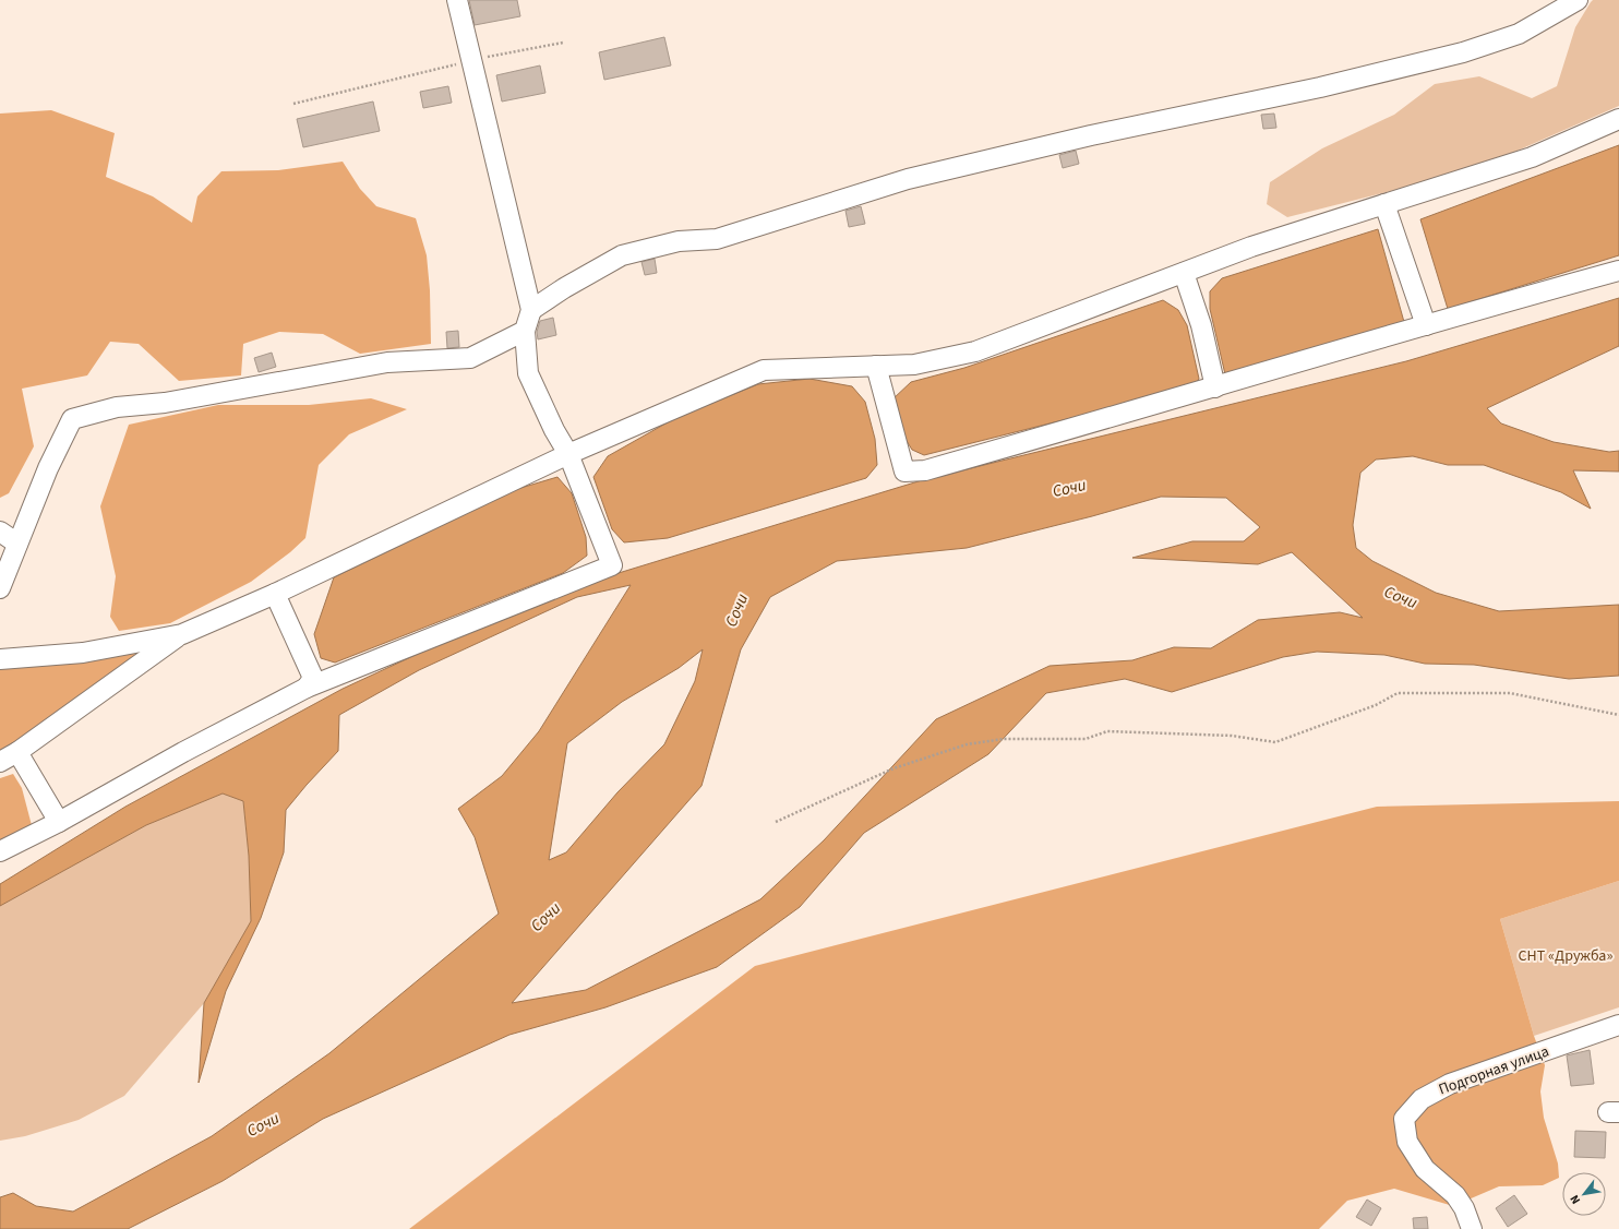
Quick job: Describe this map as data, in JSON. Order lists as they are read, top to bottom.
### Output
{
  "streets": {
    "street": ["Подгорная улица"]
  },
  "water": ["Сочи"],
  "parks": ["СНТ «Дружба»"],
  "north": "bottom left"
}
